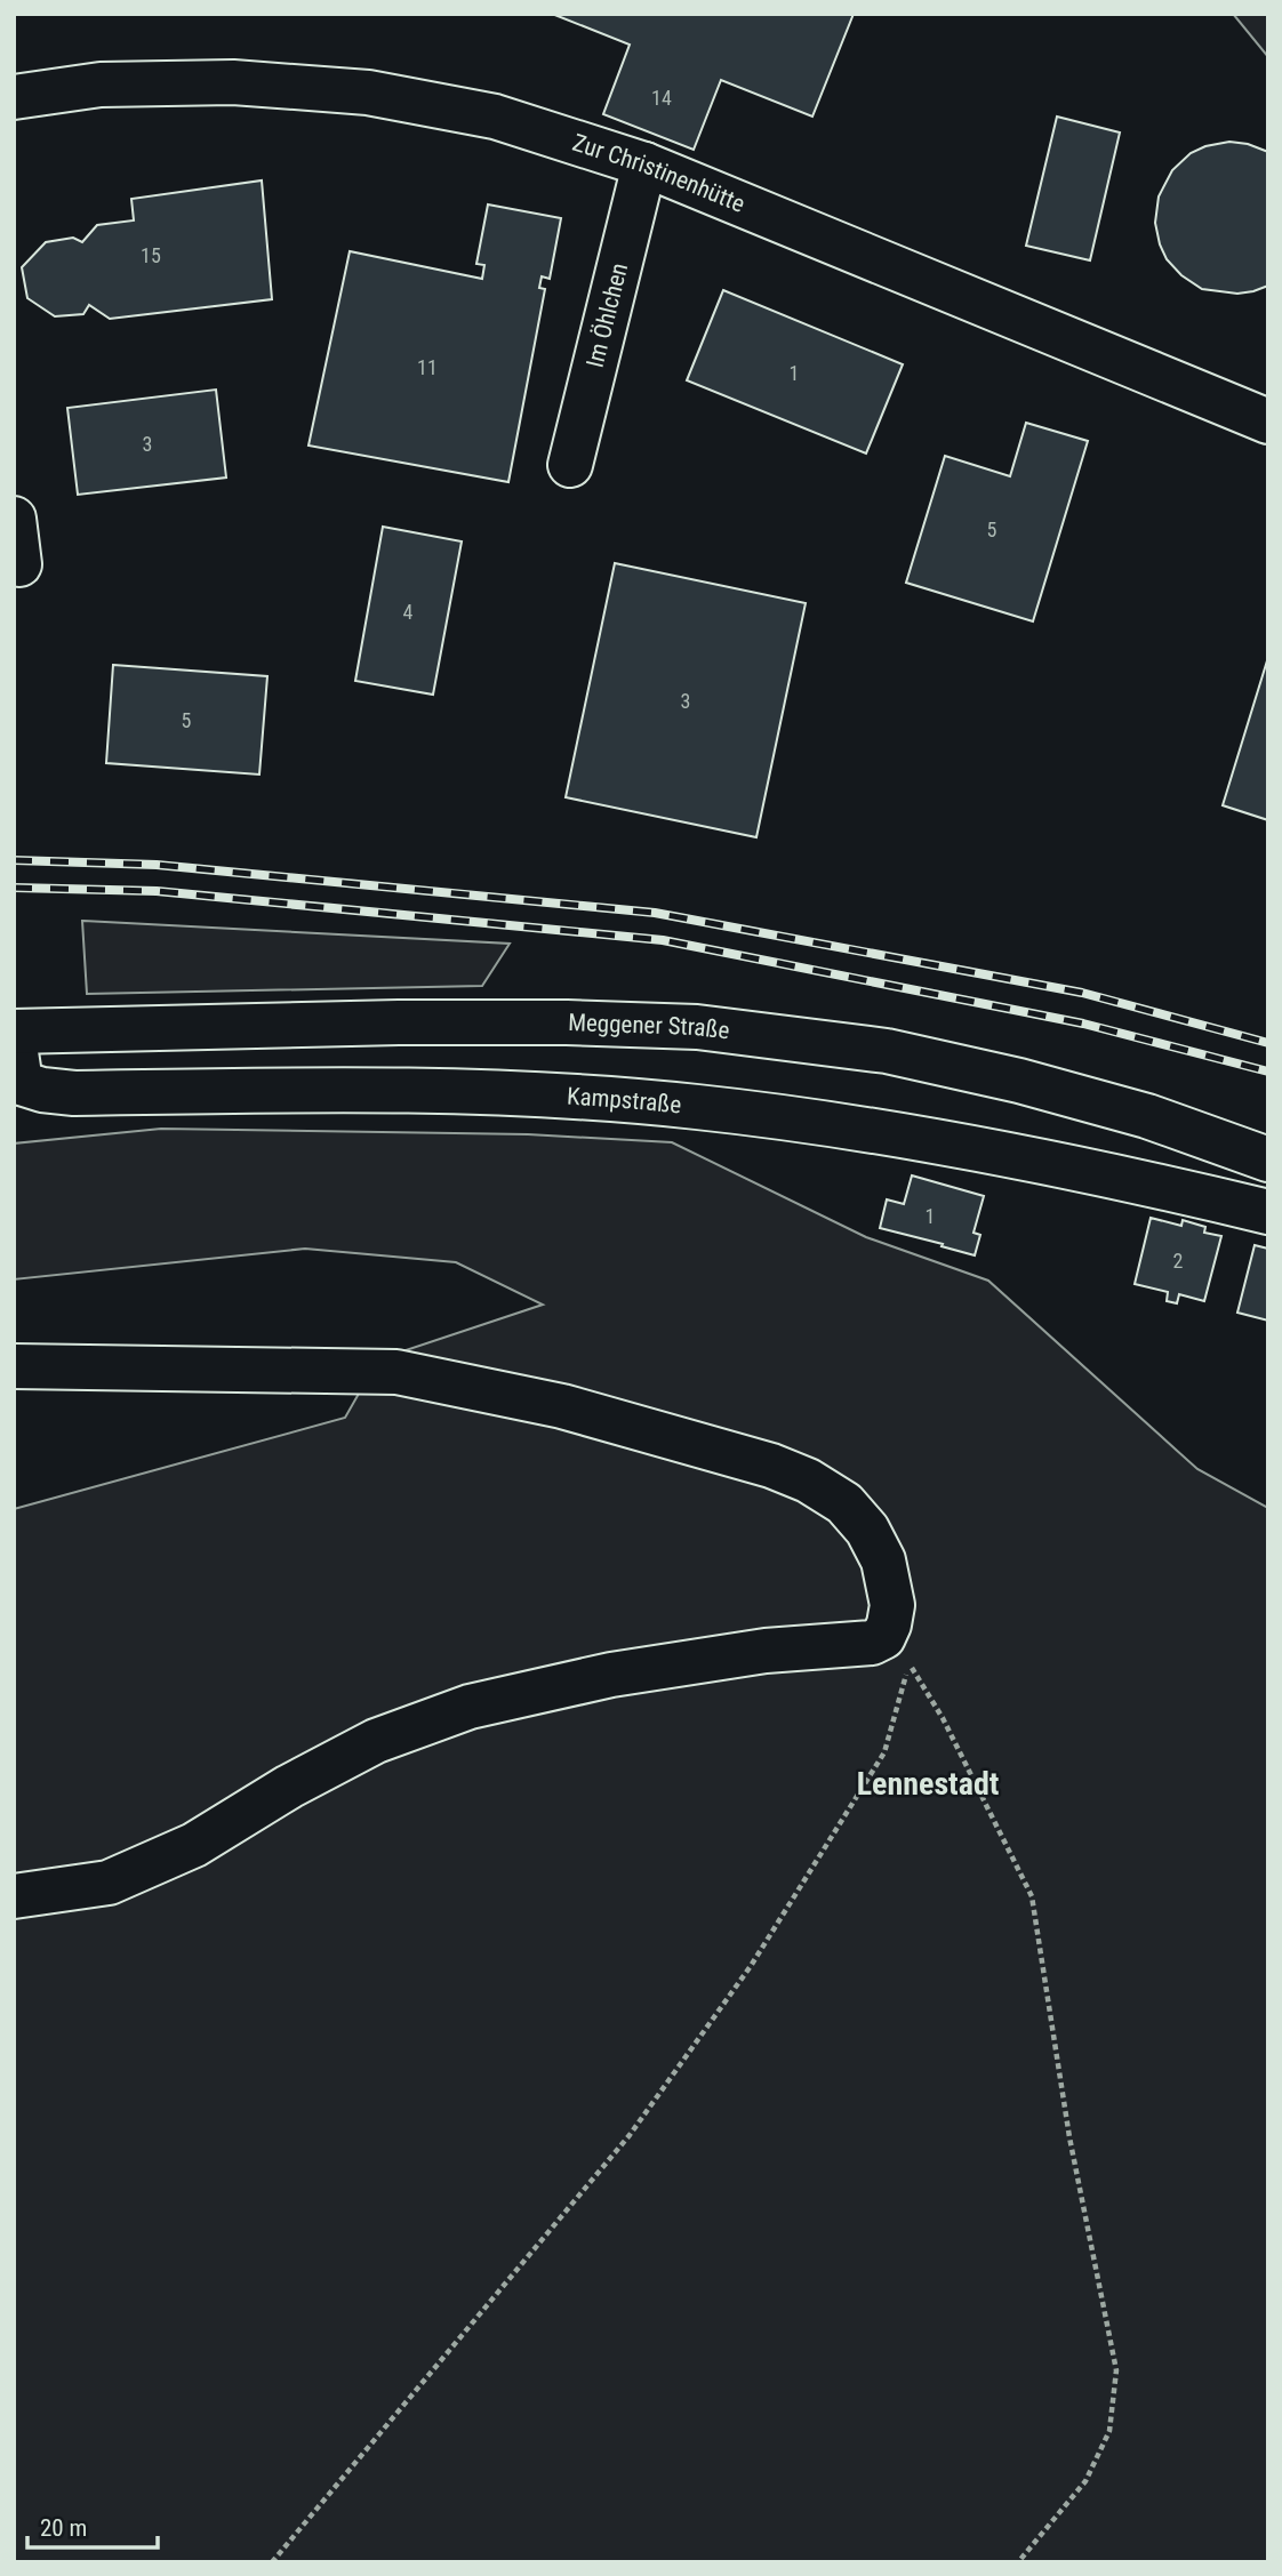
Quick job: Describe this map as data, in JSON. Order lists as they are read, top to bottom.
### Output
{
  "streets": {
    "street": [
      "Zur Christinenhütte",
      "Im Öhlchen",
      "Meggener Straße",
      "Kampstraße"
    ]
  },
  "crossings": [
    ["Zur Christinenhütte", "Im Öhlchen"],
    ["Meggener Straße", "Kampstraße"]
  ],
  "districts": ["Lennestadt"],
  "house_numbers": [
    "14",
    "15",
    "11",
    "1",
    "3",
    "5",
    "4",
    "3",
    "5",
    "1",
    "2"
  ],
  "scale_bar": "20 m"
}
